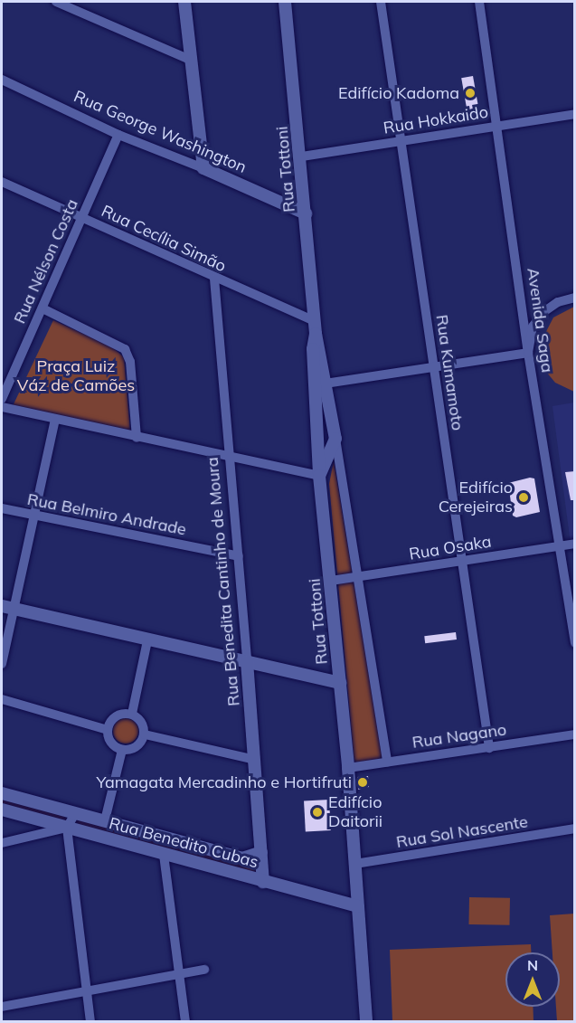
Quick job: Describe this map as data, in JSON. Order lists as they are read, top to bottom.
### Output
{
  "streets": {
    "street": [
      "Rua Hokkaido",
      "Rua George Washington",
      "Rua Tottoni",
      "Rua Cecília Simão",
      "Rua Nélson Costa",
      "Avenida Saga",
      "Rua Kumamoto",
      "Rua Belmiro Andrade",
      "Rua Osaka",
      "Rua Benedita Cantinho de Moura",
      "Rua Nagano",
      "Rua Sol Nascente",
      "Rua Benedito Cubas"
    ]
  },
  "crossings": [
    ["Rua Hokkaido", "Rua Tottoni"],
    ["Rua Hokkaido", "Avenida Saga"],
    ["Rua Hokkaido", "Rua Kumamoto"],
    ["Rua George Washington", "Rua Tottoni"],
    ["Rua George Washington", "Rua Nélson Costa"],
    ["Rua Tottoni", "Rua Cecília Simão"],
    ["Rua Tottoni", "Rua Osaka"],
    ["Rua Tottoni", "Rua Nagano"],
    ["Rua Tottoni", "Rua Sol Nascente"],
    ["Rua Tottoni", "Rua Benedito Cubas"],
    ["Rua Cecília Simão", "Rua Nélson Costa"],
    ["Rua Cecília Simão", "Rua Benedita Cantinho de Moura"],
    ["Avenida Saga", "Rua Osaka"],
    ["Rua Kumamoto", "Rua Osaka"],
    ["Rua Kumamoto", "Rua Nagano"],
    ["Rua Belmiro Andrade", "Rua Benedita Cantinho de Moura"],
    ["Rua Benedita Cantinho de Moura", "Rua Benedito Cubas"]
  ],
  "parks": ["Praça Luiz Váz de Camões"],
  "places": [
    "Edifício Kadoma",
    "Edifício Cerejeiras",
    "Yamagata Mercadinho e Hortifruti",
    "Edifício Daitorii"
  ],
  "north": "top"
}
